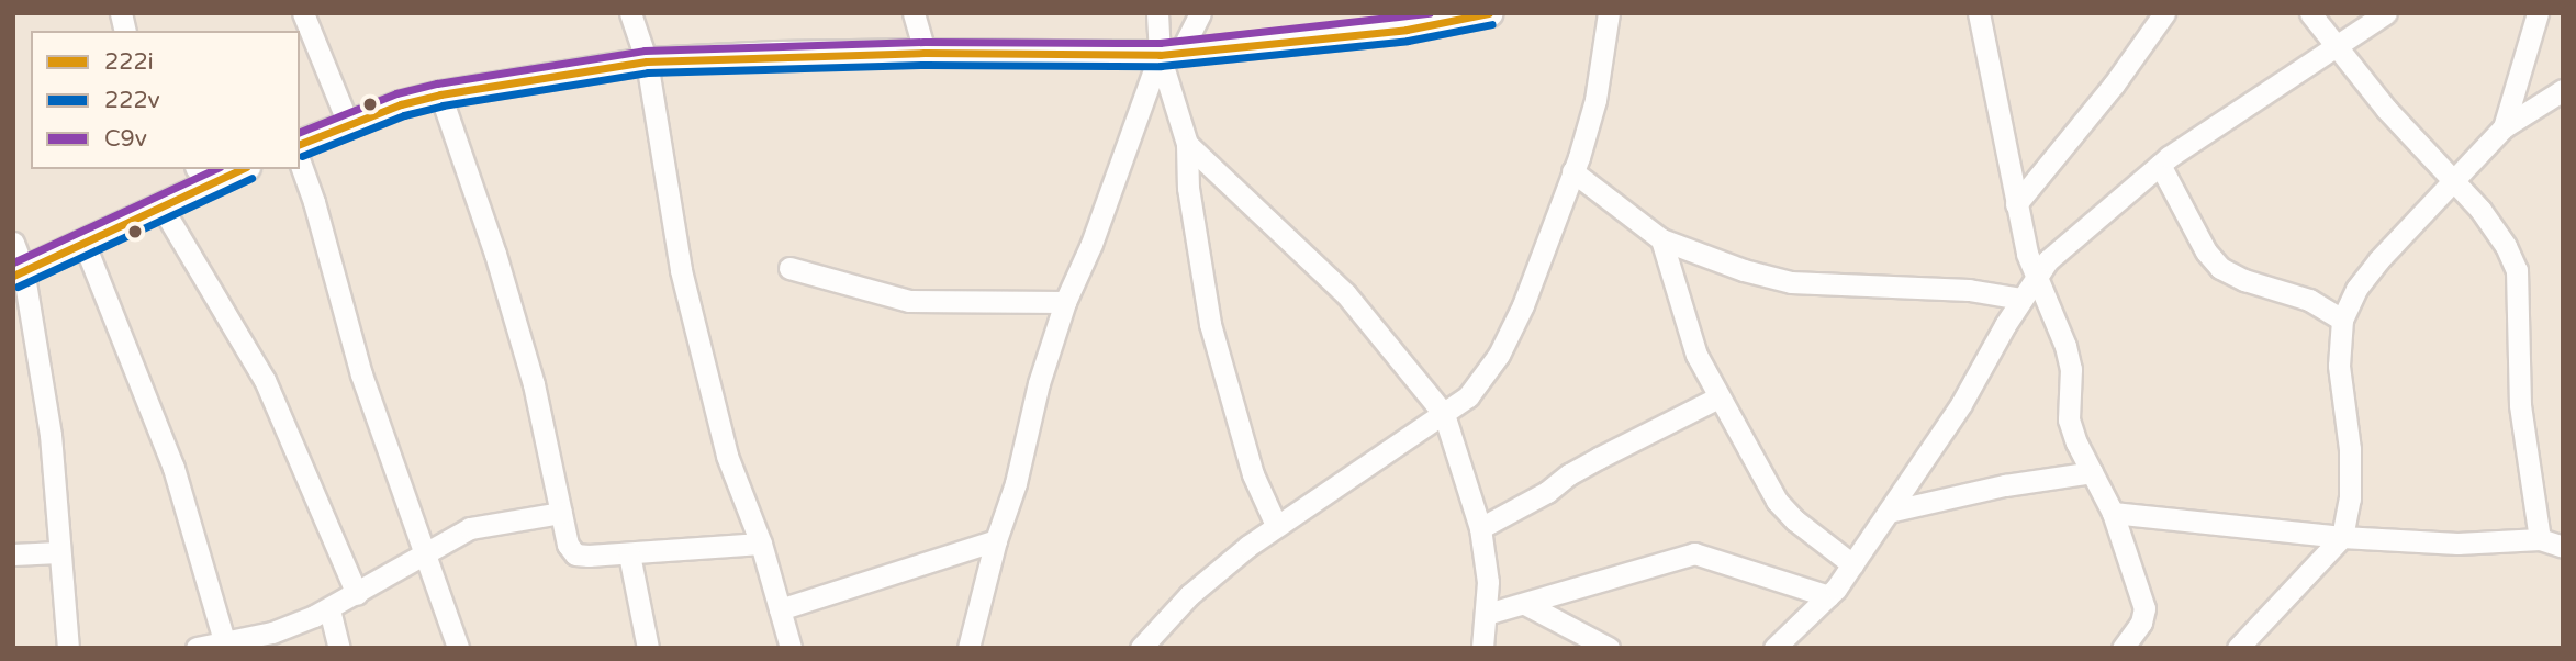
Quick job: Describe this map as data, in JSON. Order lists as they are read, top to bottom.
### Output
{
  "lines": ["transit line 222i", "transit line C9v", "transit line 222v"],
  "legend": ["222i", "222v", "C9v"]
}
